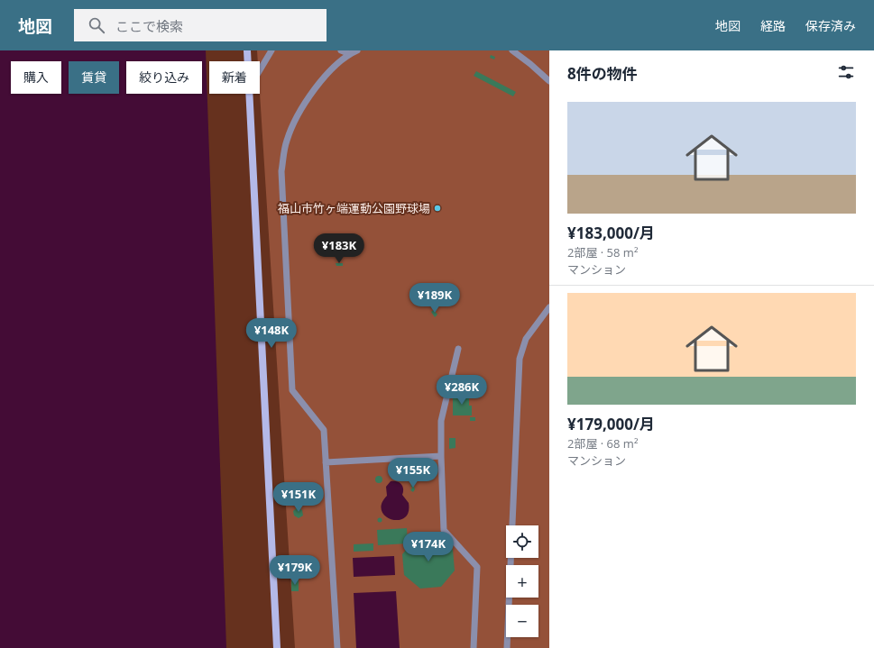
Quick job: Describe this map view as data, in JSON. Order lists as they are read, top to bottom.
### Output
{
  "places": ["福山市竹ヶ端運動公園野球場"],
  "page": {
    "header": "地図",
    "search": "ここで検索",
    "nav": ["地図", "経路", "保存済み"],
    "heading": "8件の物件",
    "chip": [
      "購入",
      "賃貸",
      "絞り込み",
      "新着"
    ],
    "list": [
      {
        "name": "¥183,000/月",
        "note": "2部屋 · 58 m² · マンション"
      },
      {
        "name": "¥179,000/月",
        "note": "2部屋 · 68 m² · マンション"
      }
    ],
    "price": [
      "¥183K",
      "¥189K",
      "¥148K",
      "¥286K",
      "¥155K",
      "¥151K",
      "¥174K",
      "¥179K"
    ],
    "map_buttons": ["+", "−"]
  }
}
